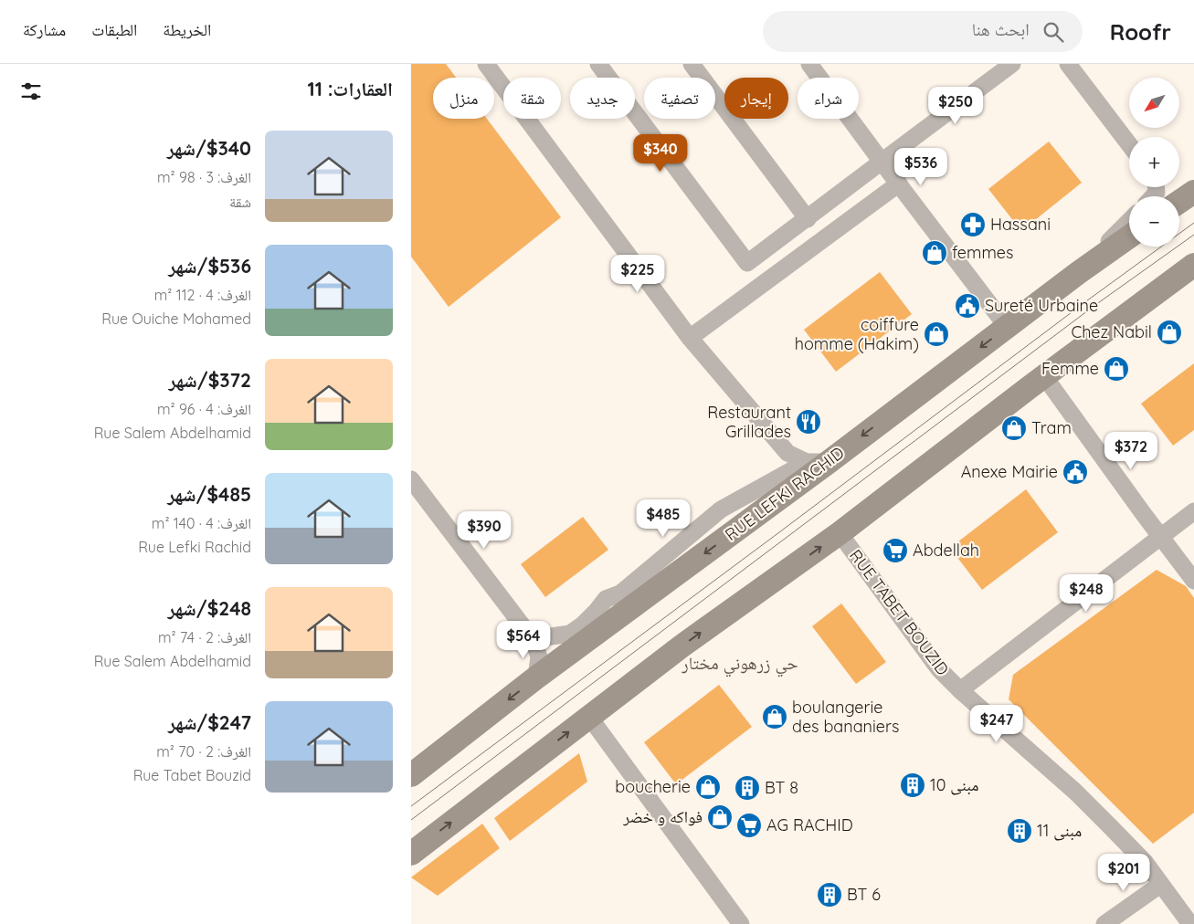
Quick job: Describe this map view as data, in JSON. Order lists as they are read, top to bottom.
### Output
{
  "streets": {
    "main road": ["RUE LEFKI RACHID"],
    "street": ["RUE TABET BOUZID"]
  },
  "districts": ["حي زرهوني مختار"],
  "places": {
    "pharmacy": ["Hassani"],
    "shop": [
      "femmes",
      "Chez Nabil",
      "coiffure homme (Hakim)",
      "Femme",
      "Tram",
      "boulangerie des bananiers",
      "boucherie",
      "فواكه و خضر"
    ],
    "public building": ["Sureté Urbaine", "Anexe Mairie"],
    "restaurant": ["Restaurant Grillades"],
    "supermarket": ["Abdellah", "AG RACHID"],
    "building": [
      "مبنى 10",
      "BT 8",
      "مبنى 11",
      "BT 6"
    ]
  },
  "north": "bottom left",
  "page": {
    "header": "Roofr",
    "search": "ابحث هنا",
    "nav": ["الخريطة", "الطبقات", "مشاركة"],
    "heading": "العقارات: 11",
    "map_buttons": ["+", "−"],
    "chip": [
      "شراء",
      "إيجار",
      "تصفية",
      "جديد",
      "شقة",
      "منزل"
    ],
    "price": [
      "$250",
      "$340",
      "$536",
      "$225",
      "$372",
      "$485",
      "$390",
      "$248",
      "$564",
      "$247",
      "$201"
    ],
    "list": [
      {
        "name": "$340/شهر",
        "note": "الغرف: 3 · 98 m² · شقة"
      },
      {
        "name": "$536/شهر",
        "note": "الغرف: 4 · 112 m² · Rue Ouiche Mohamed"
      },
      {
        "name": "$372/شهر",
        "note": "الغرف: 4 · 96 m² · Rue Salem Abdelhamid"
      },
      {
        "name": "$485/شهر",
        "note": "الغرف: 4 · 140 m² · Rue Lefki Rachid"
      },
      {
        "name": "$248/شهر",
        "note": "الغرف: 2 · 74 m² · Rue Salem Abdelhamid"
      },
      {
        "name": "$247/شهر",
        "note": "الغرف: 2 · 70 m² · Rue Tabet Bouzid"
      }
    ]
  }
}
